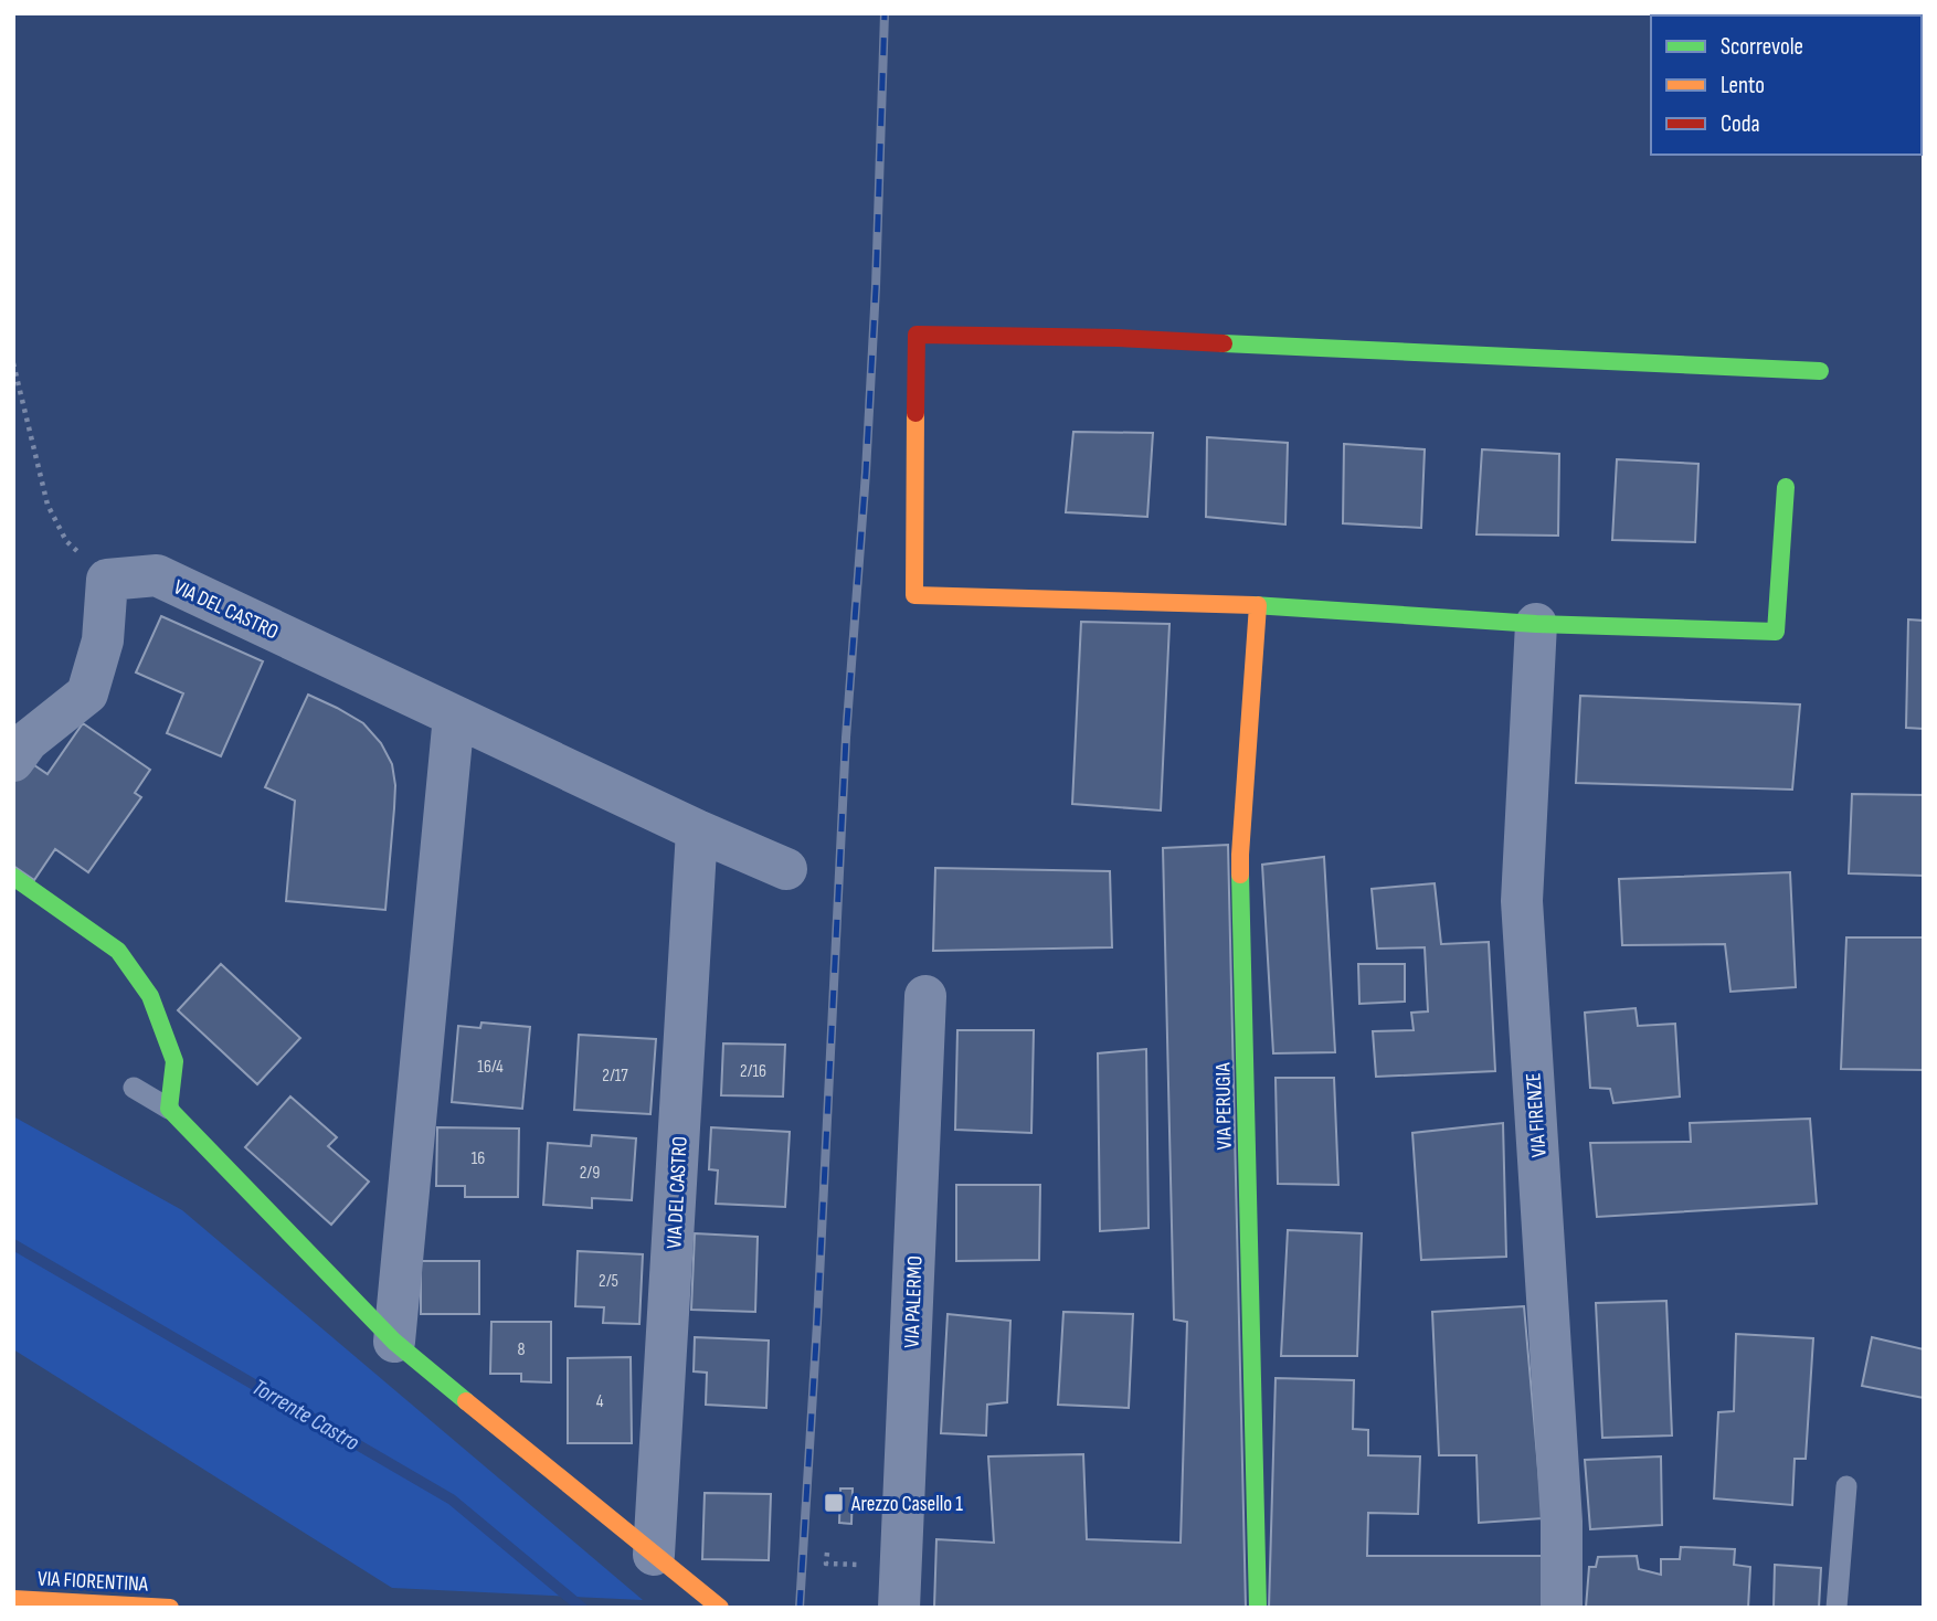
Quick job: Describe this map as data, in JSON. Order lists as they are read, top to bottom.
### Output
{
  "streets": {
    "street": [
      "VIA DEL CASTRO",
      "VIA PERUGIA",
      "VIA FIRENZE",
      "VIA PALERMO",
      "VIA FIORENTINA"
    ]
  },
  "water": ["Torrente Castro"],
  "places": {
    "transit": ["Arezzo Casello 1"]
  },
  "house_numbers": [
    "16/4",
    "2/16",
    "2/17",
    "16",
    "2/9",
    "2/5",
    "8",
    "4"
  ],
  "legend": ["Scorrevole", "Lento", "Coda"]
}
